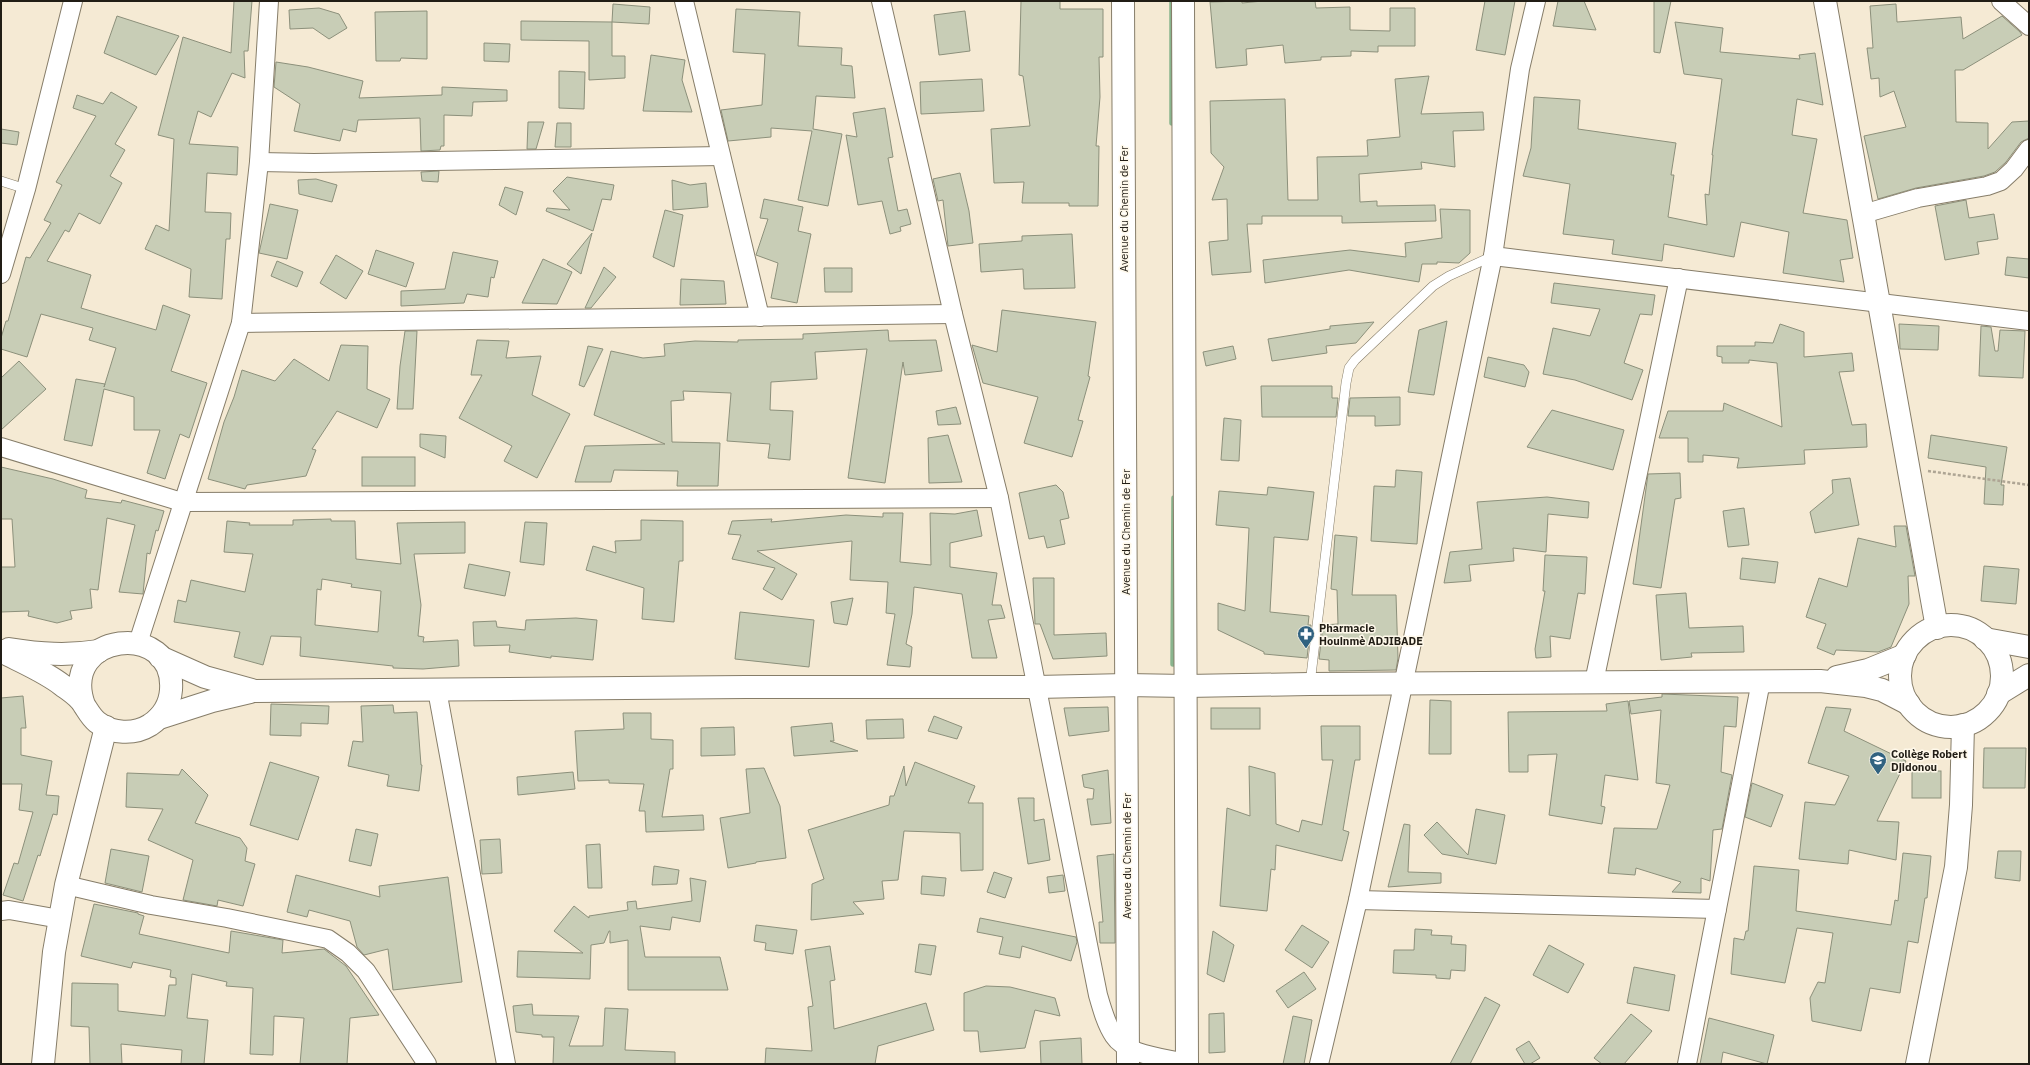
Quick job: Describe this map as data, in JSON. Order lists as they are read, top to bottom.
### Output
{
  "streets": {
    "main road": ["Avenue du Chemin de Fer"]
  },
  "places": {
    "pharmacy": ["Pharmacie Houinmè ADJIBADE"],
    "school or university": ["Collège Robert Djidonou"]
  }
}
